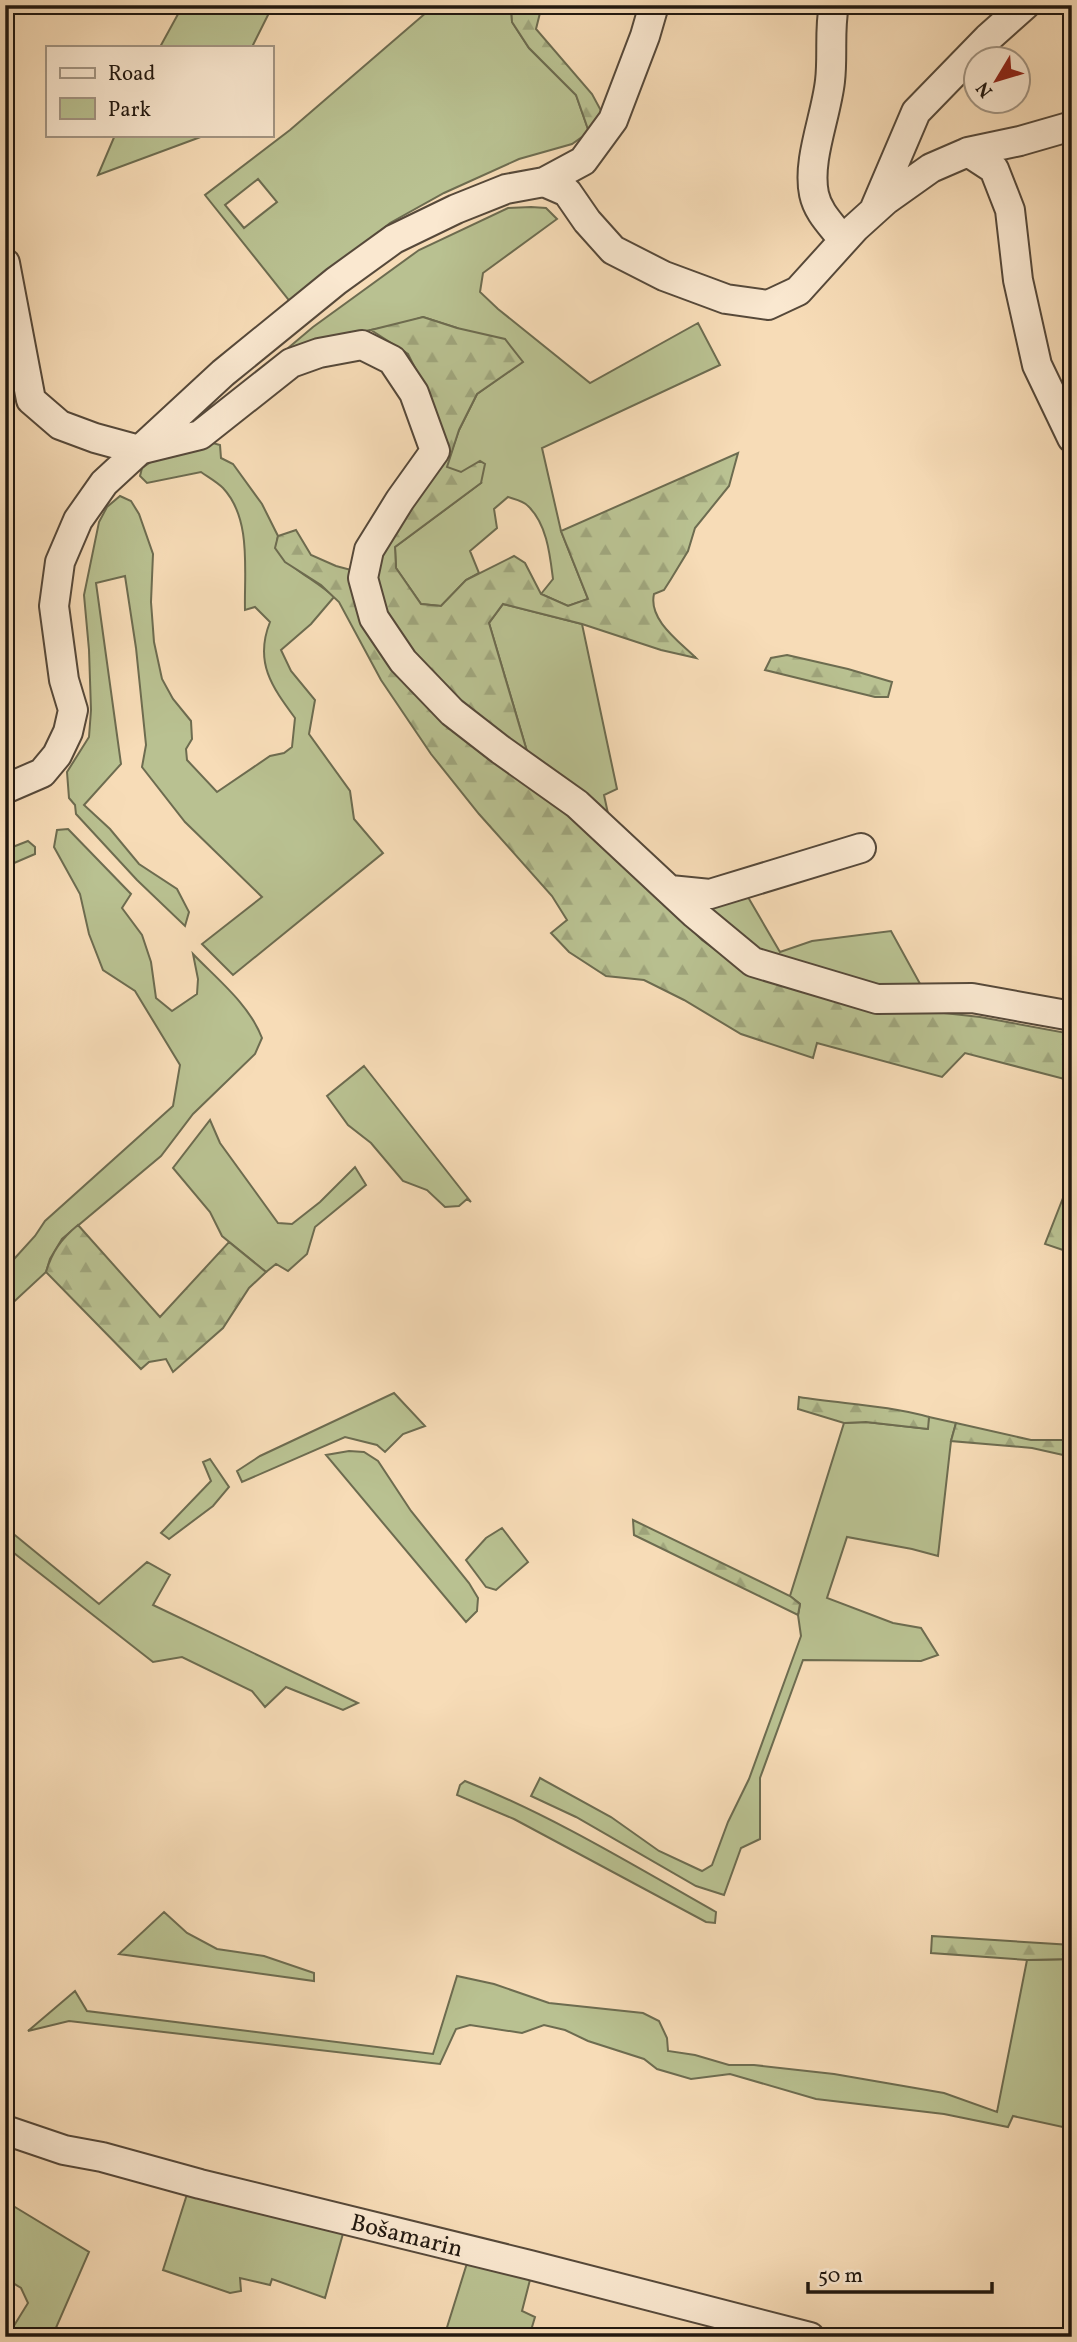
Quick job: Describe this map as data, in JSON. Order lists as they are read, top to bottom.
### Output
{
  "streets": {
    "street": ["Bošamarin"]
  },
  "legend": ["Road", "Park"],
  "scale_bar": "50 m",
  "north": "bottom left"
}
